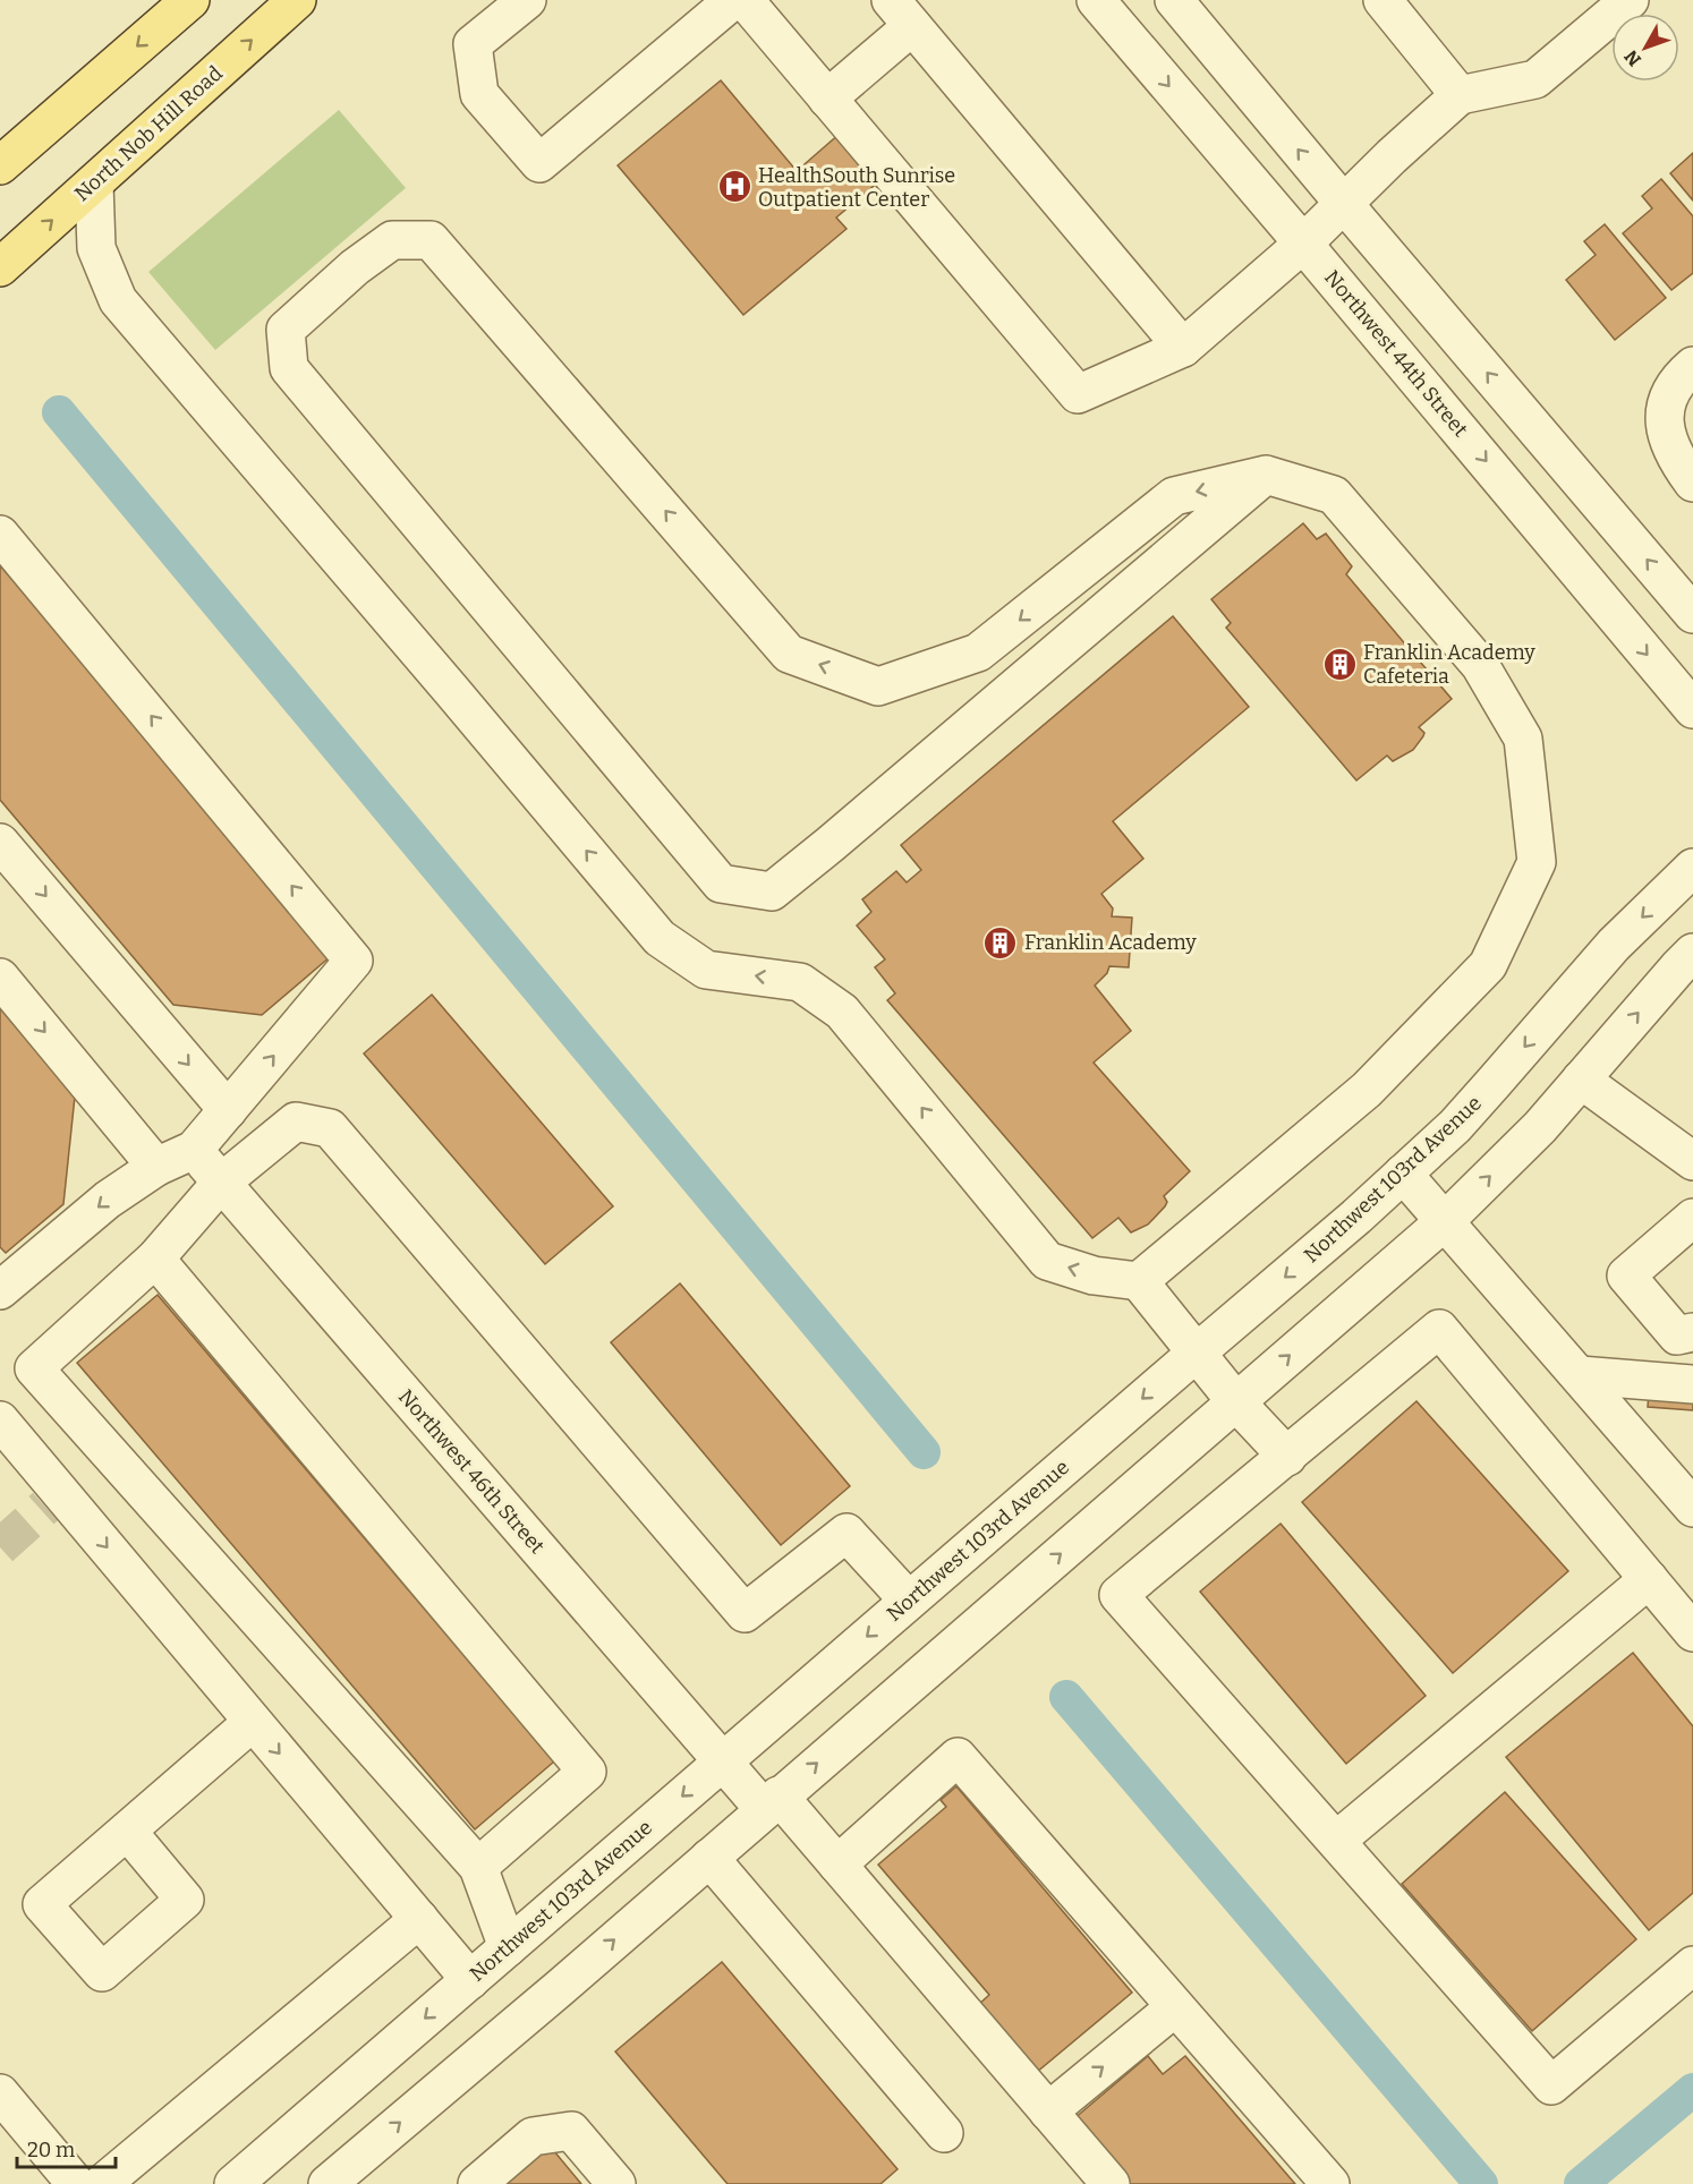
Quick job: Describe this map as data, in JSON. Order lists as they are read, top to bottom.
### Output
{
  "streets": {
    "main road": ["North Nob Hill Road"],
    "street": ["Northwest 44th Street", "Northwest 103rd Avenue", "Northwest 46th Street"]
  },
  "crossings": [
    ["Northwest 103rd Avenue", "Northwest 46th Street"]
  ],
  "places": {
    "hospital": ["HealthSouth Sunrise Outpatient Center"],
    "building": ["Franklin Academy Cafeteria", "Franklin Academy"]
  },
  "scale_bar": "20 m",
  "north": "bottom left"
}
